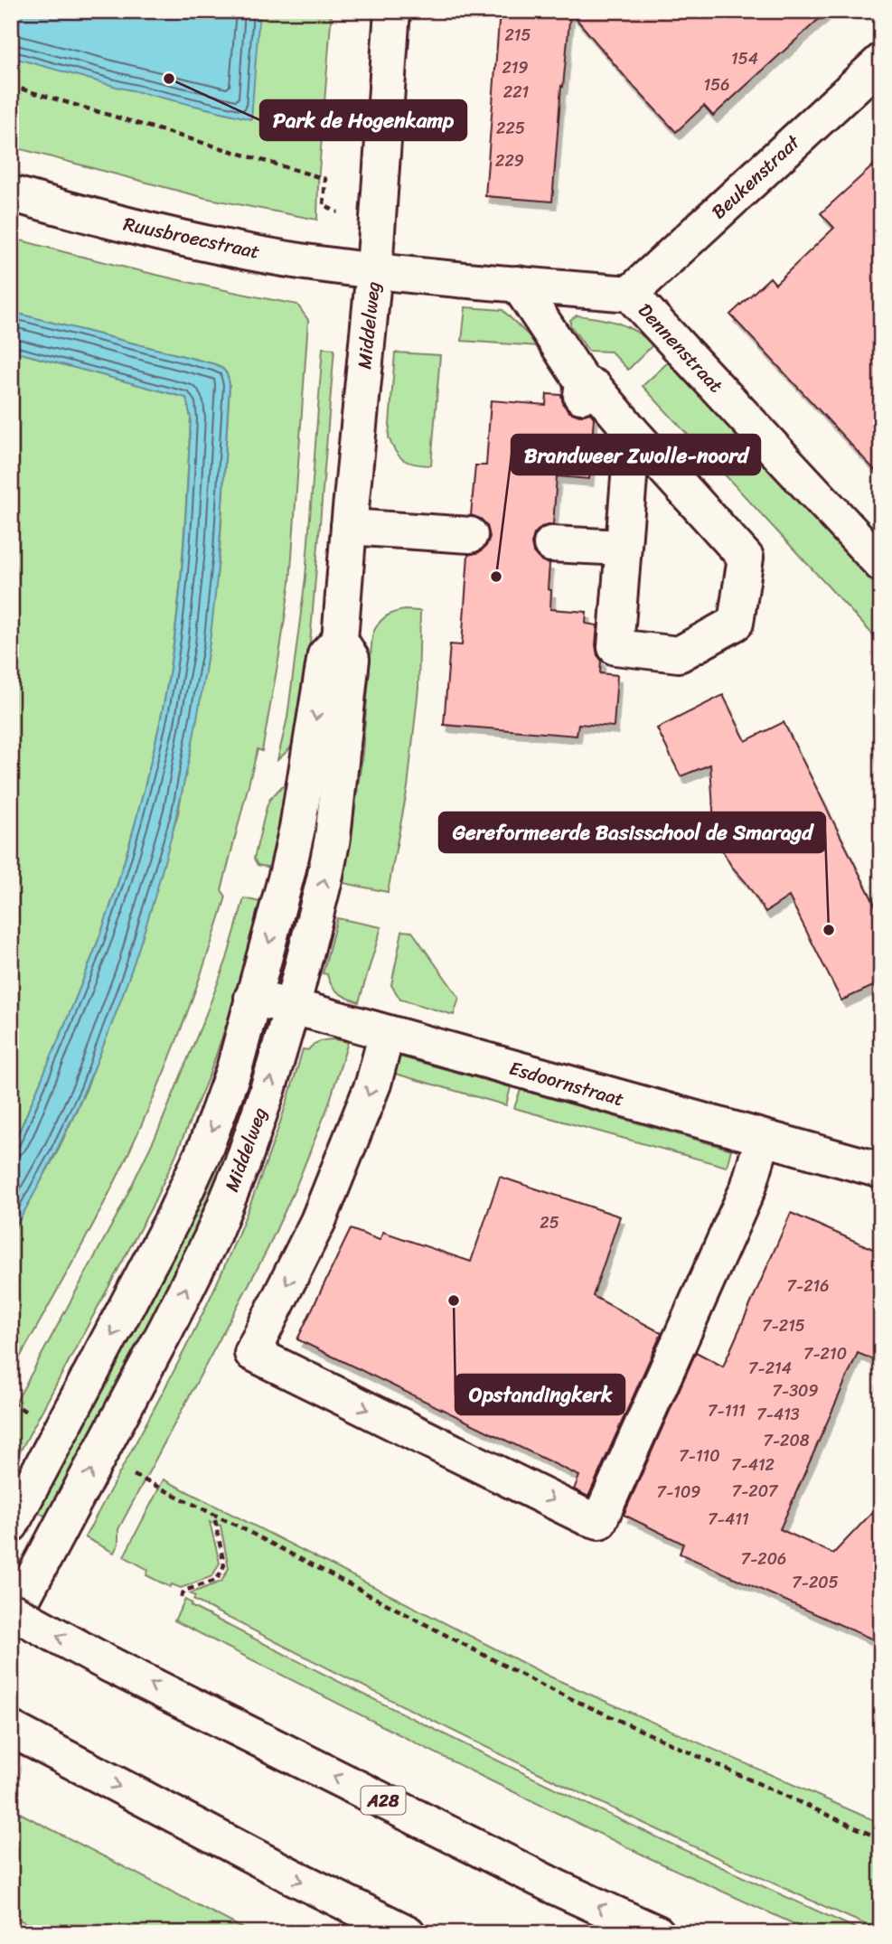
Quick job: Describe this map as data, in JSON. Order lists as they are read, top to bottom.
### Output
{
  "streets": {
    "main road": [
      "Beukenstraat",
      "Ruusbroecstraat",
      "Middelweg",
      "Dennenstraat",
      "Esdoornstraat",
      "A28"
    ]
  },
  "crossings": [
    ["Beukenstraat", "Dennenstraat"],
    ["Ruusbroecstraat", "Middelweg"],
    ["Ruusbroecstraat", "Dennenstraat"],
    ["Middelweg", "Dennenstraat"],
    ["Middelweg", "Esdoornstraat"]
  ],
  "places": [
    "Park de Hogenkamp",
    "Brandweer Zwolle-noord",
    "Gereformeerde Basisschool de Smaragd",
    "Opstandingkerk"
  ],
  "house_numbers": [
    "215",
    "154",
    "219",
    "156",
    "221",
    "225",
    "229",
    "25",
    "7-216",
    "7-215",
    "7-210",
    "7-214",
    "7-309",
    "7-111",
    "7-413",
    "7-208",
    "7-110",
    "7-412",
    "7-207",
    "7-109",
    "7-411",
    "7-206",
    "7-205"
  ]
}
